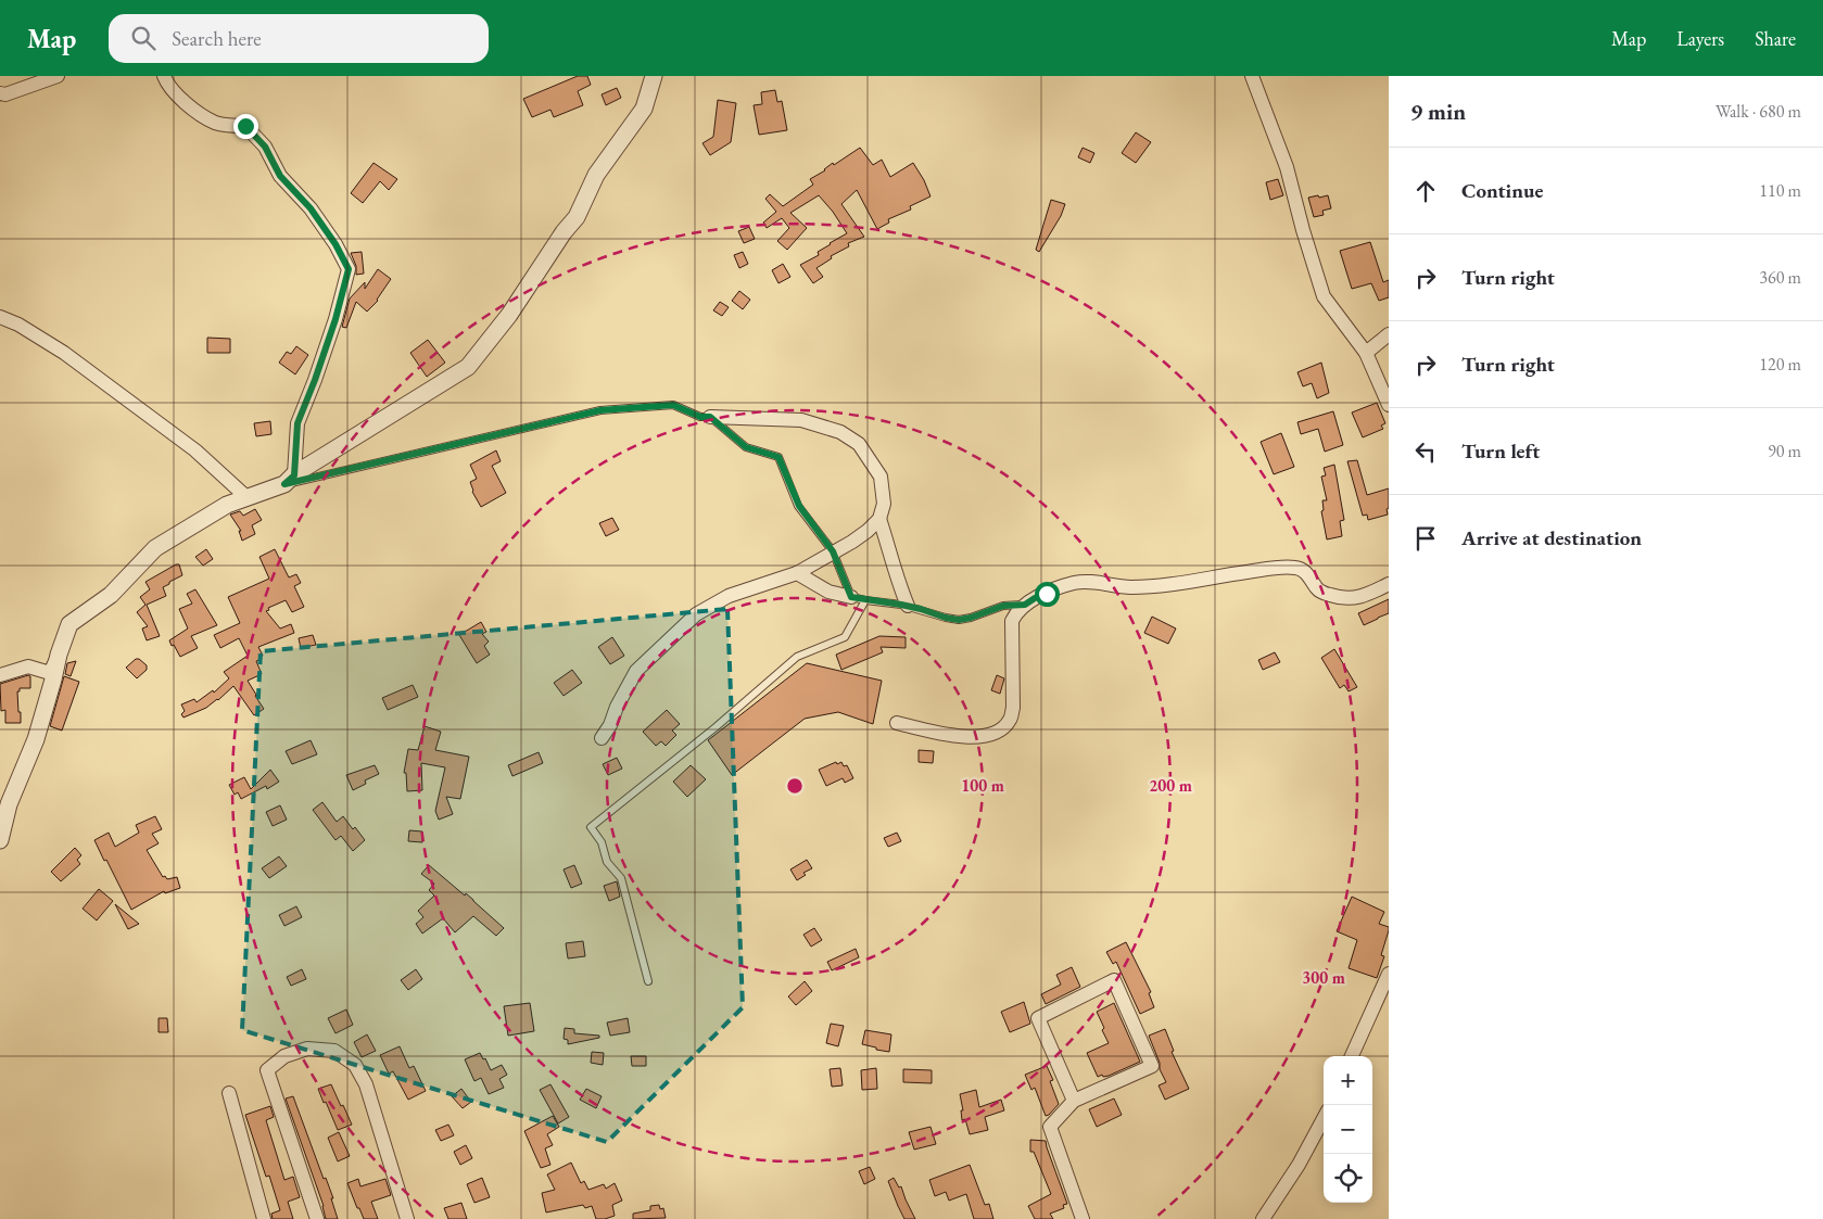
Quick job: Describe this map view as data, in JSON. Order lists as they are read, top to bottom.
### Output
{
  "page": {
    "header": "Map",
    "search": "Search here",
    "nav": ["Map", "Layers", "Share"],
    "heading": ["9 min", "Walk · 680 m"],
    "list": [
      ["Continue", "110 m"],
      ["Turn right", "360 m"],
      ["Turn right", "120 m"],
      ["Turn left", "90 m"],
      "Arrive at destination"
    ],
    "map_buttons": ["+", "−"]
  },
  "rings": ["100 m", "200 m", "300 m"]
}
